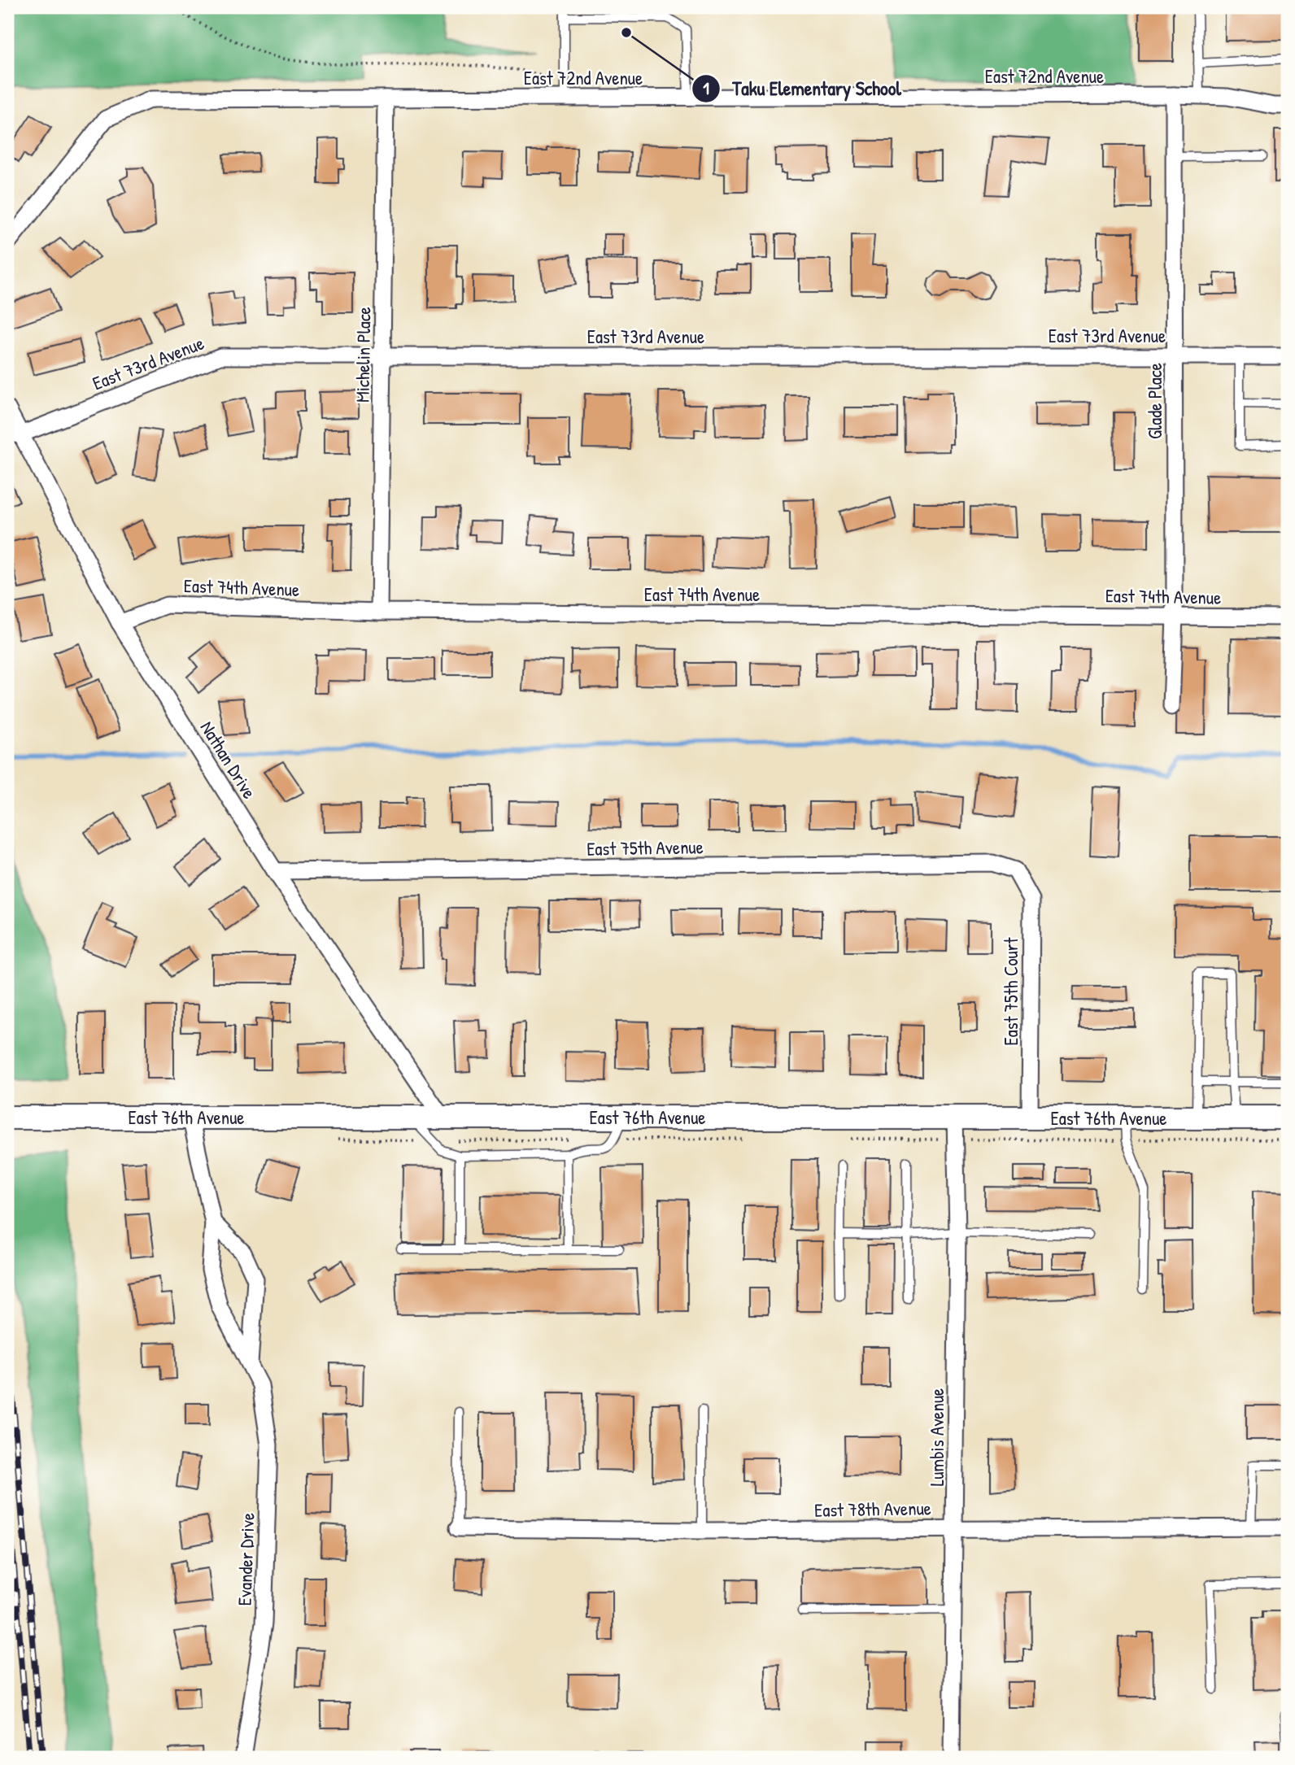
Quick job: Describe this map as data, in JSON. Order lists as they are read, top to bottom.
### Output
{
  "streets": {
    "street": [
      "East 72nd Avenue",
      "East 73rd Avenue",
      "Michelin Place",
      "Glade Place",
      "East 74th Avenue",
      "Nathan Drive",
      "East 75th Avenue",
      "East 75th Court",
      "East 76th Avenue",
      "Lumbis Avenue",
      "East 78th Avenue",
      "Evander Drive"
    ]
  },
  "crossings": [
    ["East 72nd Avenue", "Michelin Place"],
    ["East 72nd Avenue", "Glade Place"],
    ["East 73rd Avenue", "Michelin Place"],
    ["East 73rd Avenue", "Glade Place"],
    ["East 73rd Avenue", "Nathan Drive"],
    ["Michelin Place", "East 74th Avenue"],
    ["Glade Place", "East 74th Avenue"],
    ["East 74th Avenue", "Nathan Drive"],
    ["Nathan Drive", "East 75th Avenue"],
    ["Nathan Drive", "East 76th Avenue"],
    ["East 75th Avenue", "East 75th Court"],
    ["East 75th Court", "East 76th Avenue"],
    ["East 76th Avenue", "Lumbis Avenue"],
    ["East 76th Avenue", "Evander Drive"],
    ["Lumbis Avenue", "East 78th Avenue"]
  ],
  "places": ["Taku Elementary School"]
}
